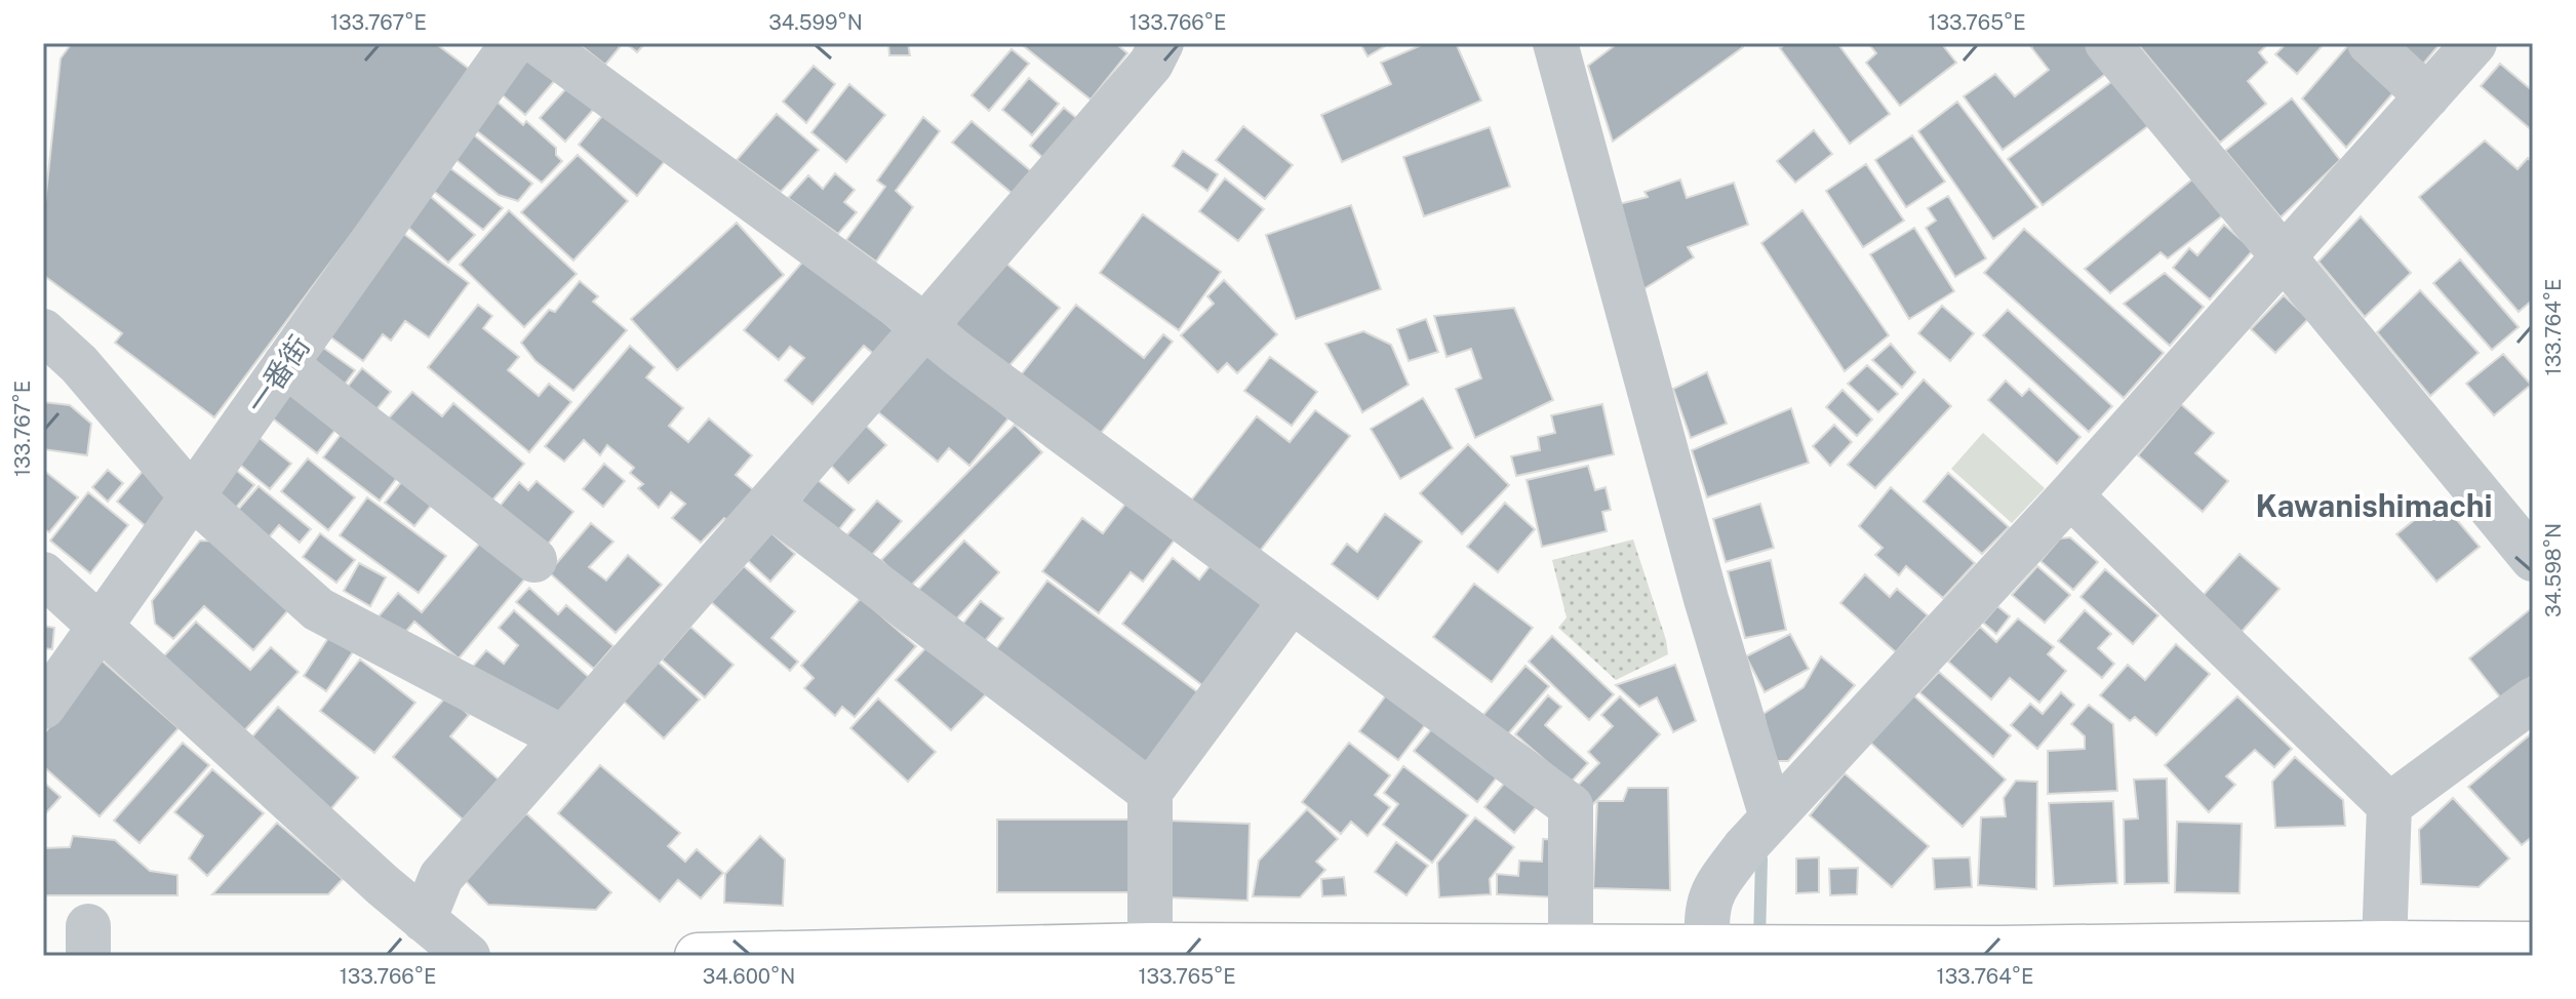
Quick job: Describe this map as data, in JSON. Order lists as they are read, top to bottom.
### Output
{
  "streets": {
    "street": ["一番街"]
  },
  "districts": ["Kawanishimachi"],
  "coordinates": [
    "133.767°E",
    "34.599°N",
    "133.766°E",
    "133.765°E",
    "133.764°E",
    "34.598°N",
    "34.600°N"
  ]
}
